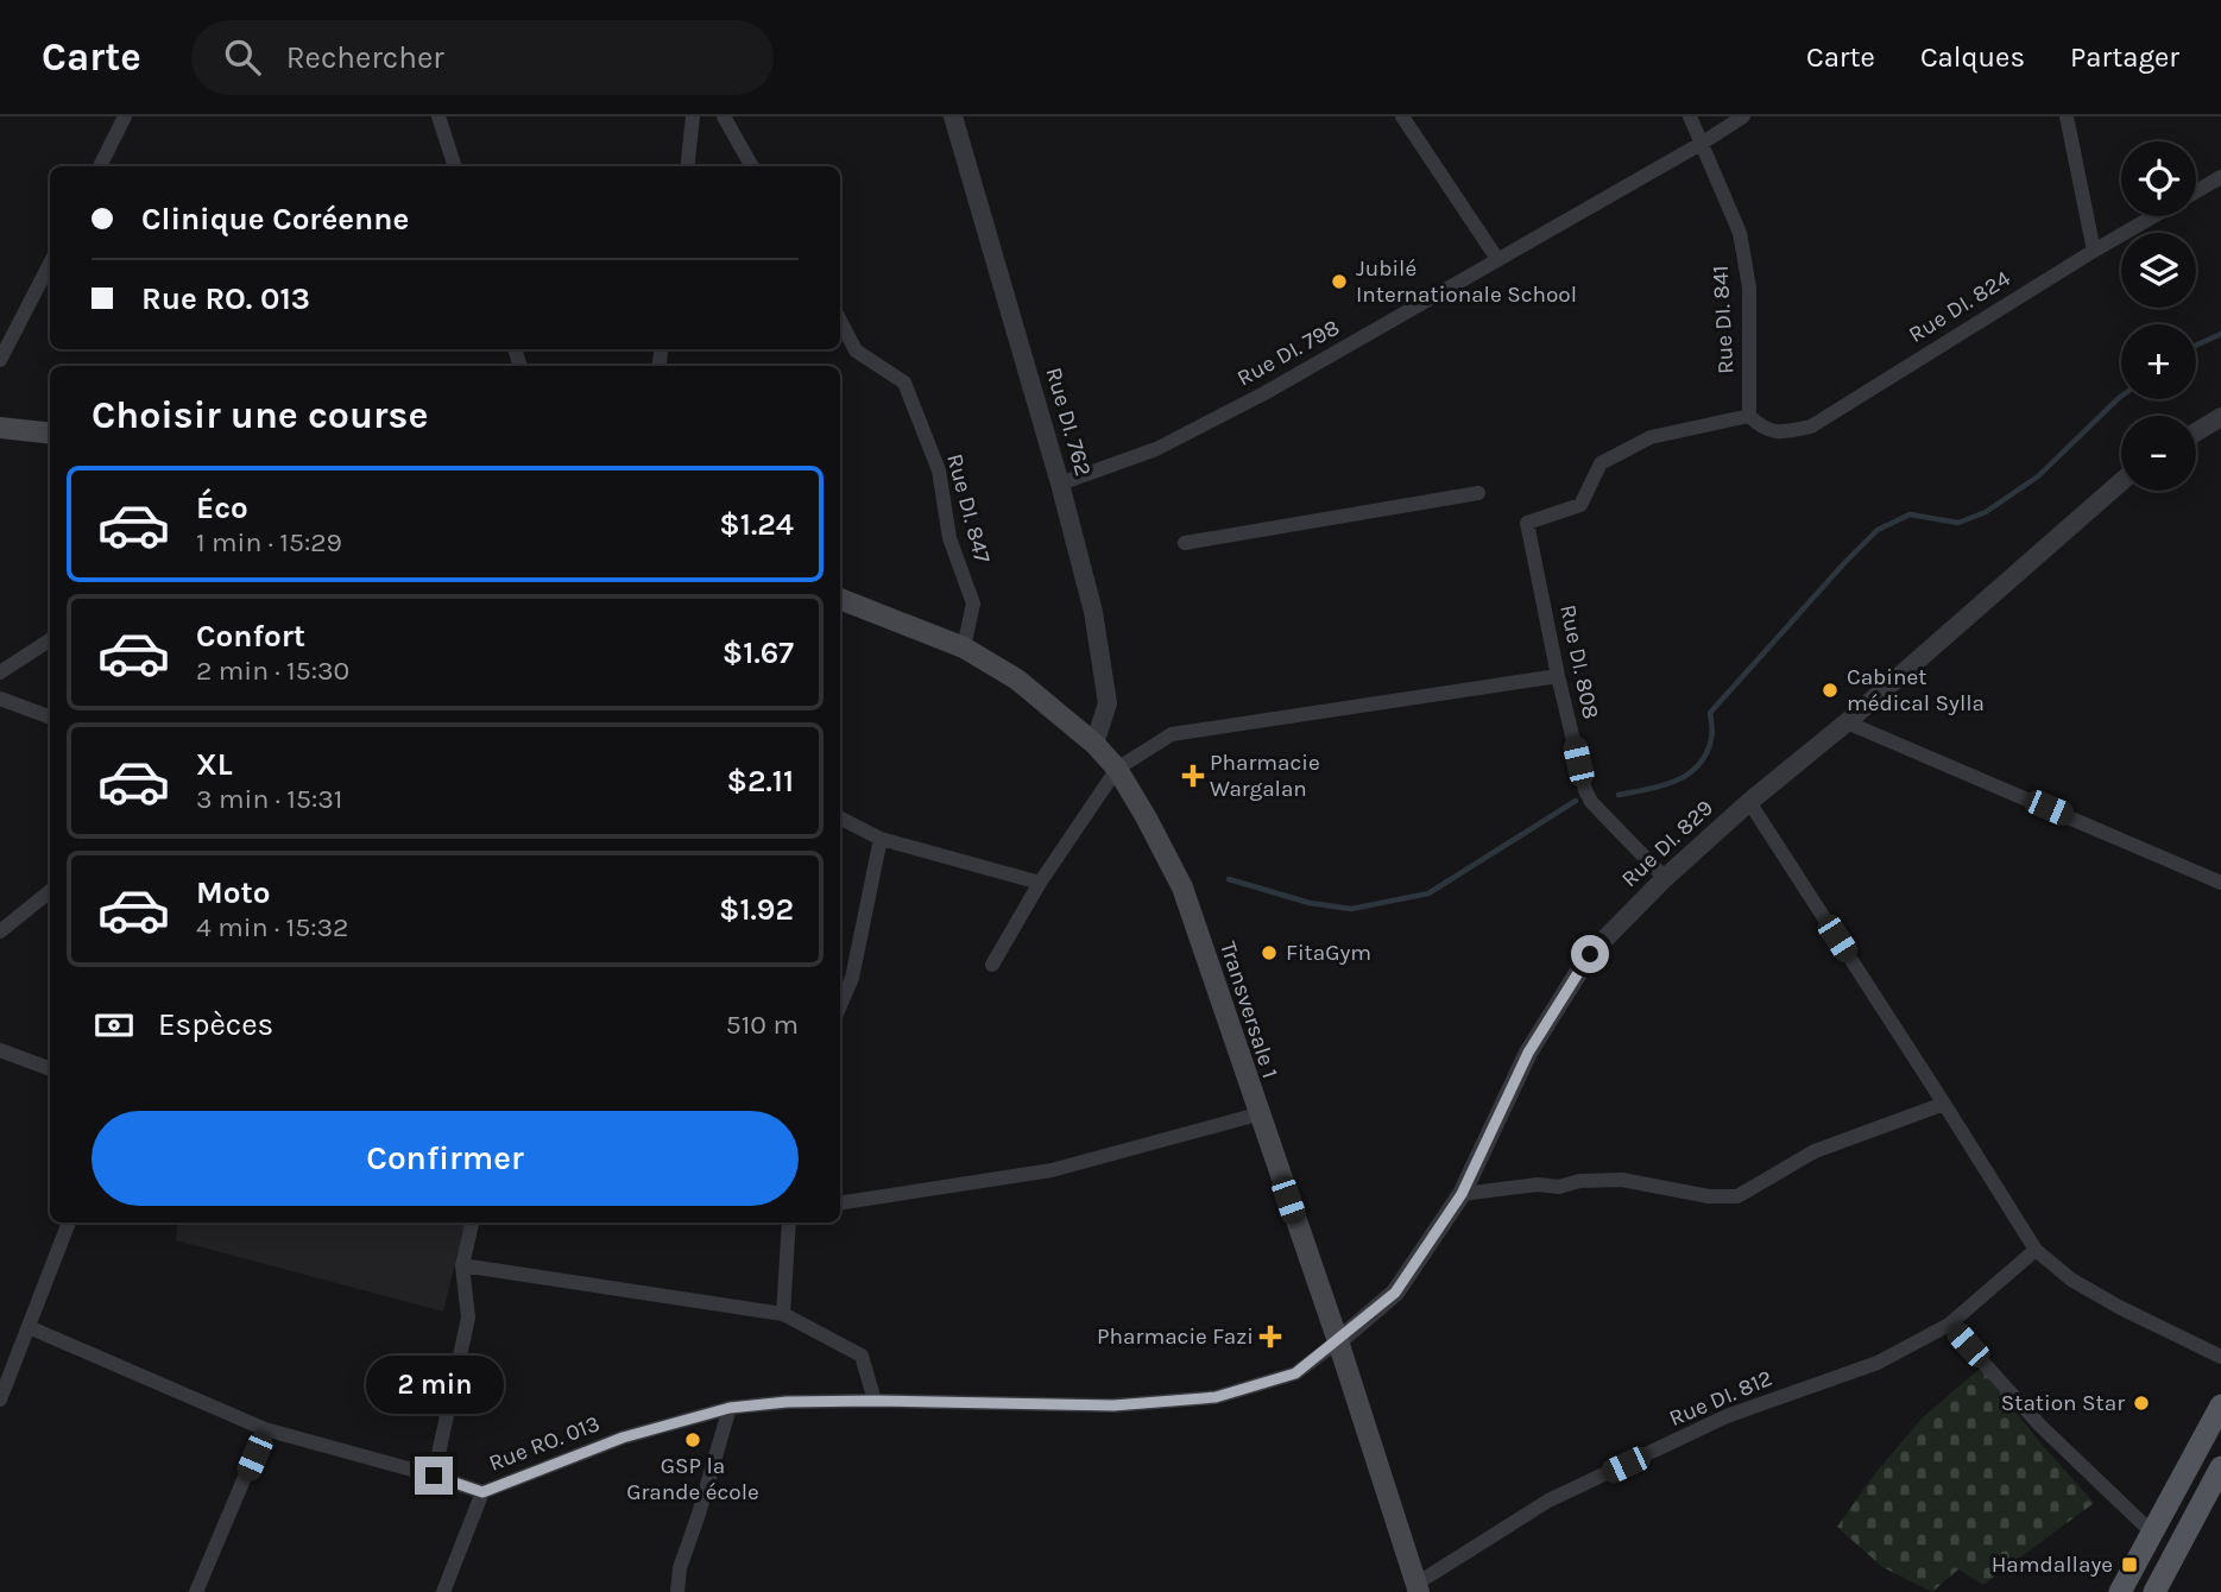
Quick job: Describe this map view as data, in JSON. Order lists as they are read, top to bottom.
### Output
{
  "streets": {
    "main road": ["Transversale 1"],
    "street": [
      "Rue DI. 824",
      "Rue DI. 841",
      "Rue DI. 798",
      "Rue DI. 762",
      "Rue DI. 847",
      "Rue DI. 808",
      "Rue DI. 829",
      "Rue DI. 812",
      "Rue RO. 013"
    ]
  },
  "crossings": [
    ["Rue DI. 824", "Rue DI. 841"],
    ["Rue DI. 824", "Rue DI. 808"],
    ["Rue DI. 841", "Rue DI. 798"],
    ["Rue DI. 798", "Rue DI. 762"],
    ["Rue DI. 762", "Transversale 1"],
    ["Rue DI. 847", "Transversale 1"],
    ["Rue DI. 808", "Rue DI. 829"],
    ["Rue DI. 829", "Transversale 1"],
    ["Rue DI. 829", "Rue RO. 013"],
    ["Transversale 1", "Rue DI. 812"],
    ["Transversale 1", "Rue RO. 013"]
  ],
  "places": {
    "other": [
      "Jubilé Internationale School",
      "Cabinet médical Sylla",
      "FitaGym",
      "Station Star",
      "GSP la Grande école"
    ],
    "health": ["Pharmacie Wargalan", "Pharmacie Fazi"],
    "transit": ["Hamdallaye"]
  },
  "page": {
    "header": "Carte",
    "search": "Rechercher",
    "nav": ["Carte", "Calques", "Partager"],
    "map_buttons": ["+", "−"],
    "banner": ["Clinique Coréenne", "Rue RO. 013"],
    "heading": "Choisir une course",
    "list": [
      {
        "name": "Éco",
        "note": "1 min · 15:29",
        "value": "$1.24"
      },
      {
        "name": "Confort",
        "note": "2 min · 15:30",
        "value": "$1.67"
      },
      {
        "name": "XL",
        "note": "3 min · 15:31",
        "value": "$2.11"
      },
      {
        "name": "Moto",
        "note": "4 min · 15:32",
        "value": "$1.92"
      }
    ],
    "pay": ["Espèces", "510 m"],
    "buttons": "Confirmer",
    "bubble": "2 min"
  }
}
